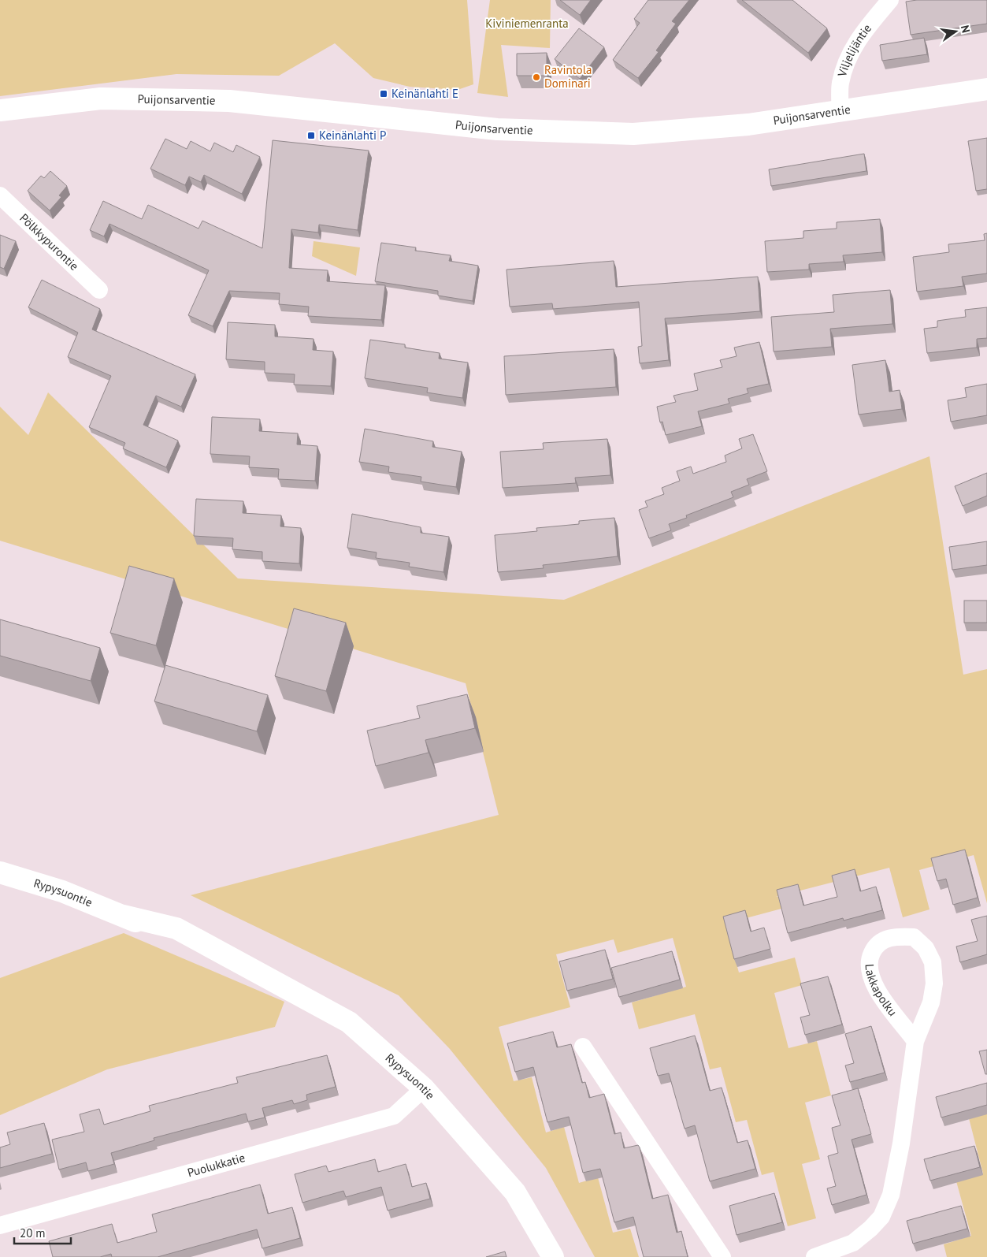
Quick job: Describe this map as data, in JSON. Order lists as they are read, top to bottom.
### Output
{
  "streets": {
    "main road": ["Puijonsarventie", "Rypysuontie"],
    "street": [
      "Viljelijäntie",
      "Pölkkypurontie",
      "Lakkapolku",
      "Puolukkatie"
    ]
  },
  "crossings": [
    ["Viljelijäntie", "Puijonsarventie"],
    ["Rypysuontie", "Puolukkatie"]
  ],
  "parks": ["Kiviniemenranta"],
  "places": {
    "other": ["Ravintola Dominari"],
    "transit": ["Keinänlahti E", "Keinänlahti P"]
  },
  "scale_bar": "20 m",
  "north": "right"
}
